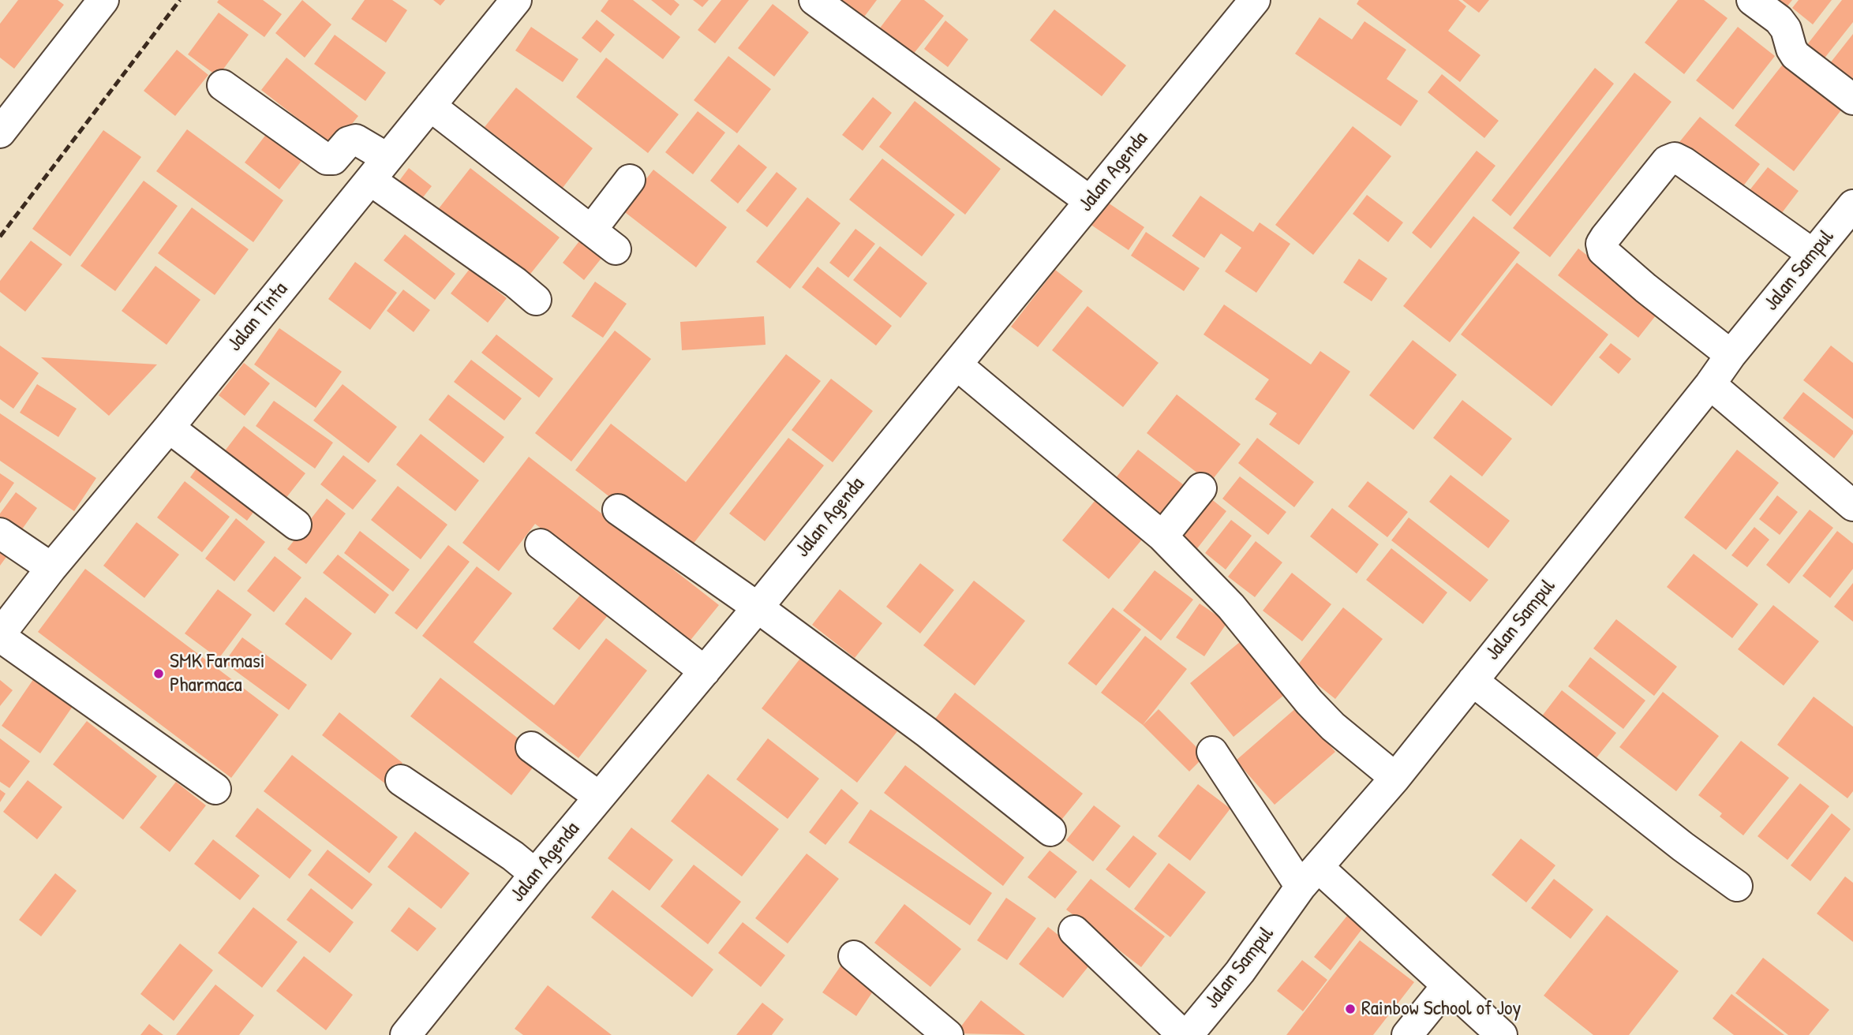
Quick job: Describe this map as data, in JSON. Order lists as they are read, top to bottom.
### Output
{
  "streets": {
    "street": ["Jalan Agenda", "Jalan Sampul", "Jalan Tinta"]
  },
  "places": ["SMK Farmasi Pharmaca", "Rainbow School of Joy"]
}
